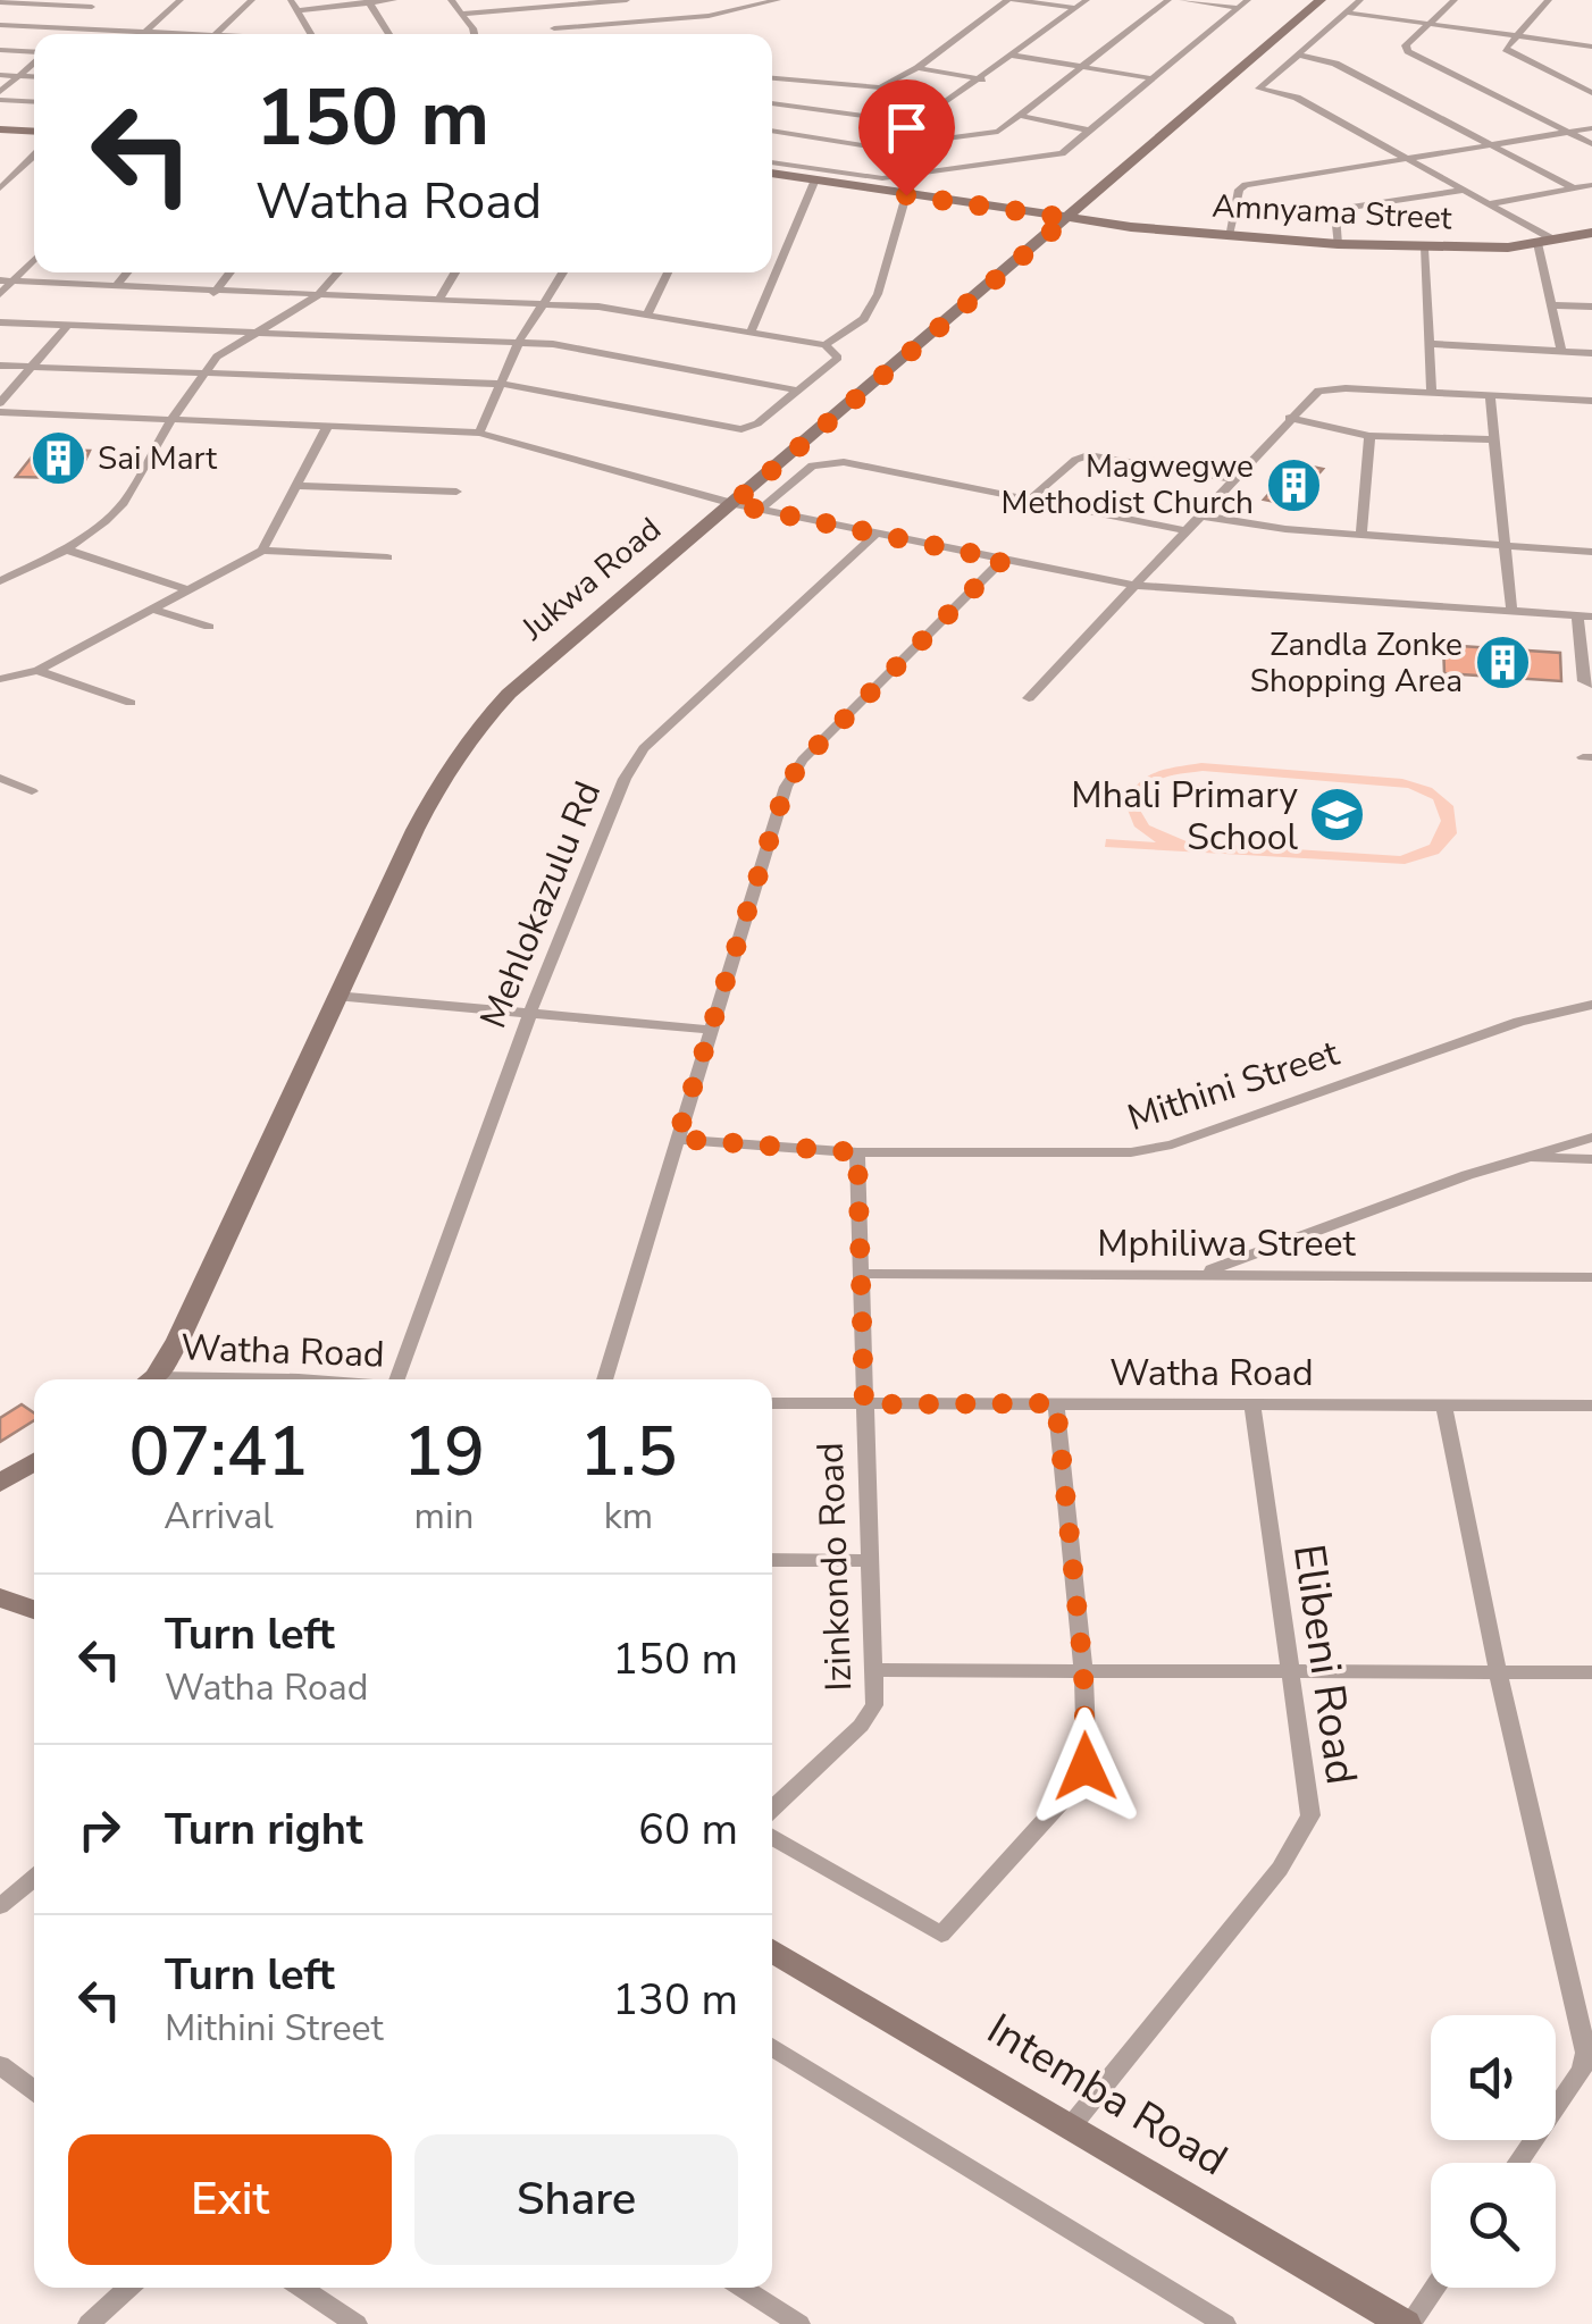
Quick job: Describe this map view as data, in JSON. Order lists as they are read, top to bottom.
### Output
{
  "streets": {
    "street": [
      "Amnyama Street",
      "Jukwa Road",
      "Mehlokazulu Rd",
      "Mithini Street",
      "Mphiliwa Street",
      "Watha Road",
      "Izinkondo Road",
      "Elibeni Road",
      "Intemba Road"
    ]
  },
  "crossings": [
    ["Amnyama Street", "Jukwa Road"],
    ["Mithini Street", "Izinkondo Road"],
    ["Mphiliwa Street", "Izinkondo Road"],
    ["Watha Road", "Izinkondo Road"],
    ["Watha Road", "Elibeni Road"],
    ["Elibeni Road", "Intemba Road"]
  ],
  "places": {
    "building": ["Sai Mart", "Magwegwe Methodist Church", "Zandla Zonke Shopping Area"],
    "school or university": ["Mhali Primary School"]
  },
  "page": {
    "turn": ["150 m", "Watha Road"],
    "eta": [
      "07:41",
      "Arrival",
      "19",
      "min",
      "1.5",
      "km"
    ],
    "list": [
      {
        "name": "Turn left",
        "note": "Watha Road",
        "value": "150 m"
      },
      {
        "name": "Turn right",
        "value": "60 m"
      },
      {
        "name": "Turn left",
        "note": "Mithini Street",
        "value": "130 m"
      }
    ],
    "buttons": ["Exit", "Share"]
  }
}
